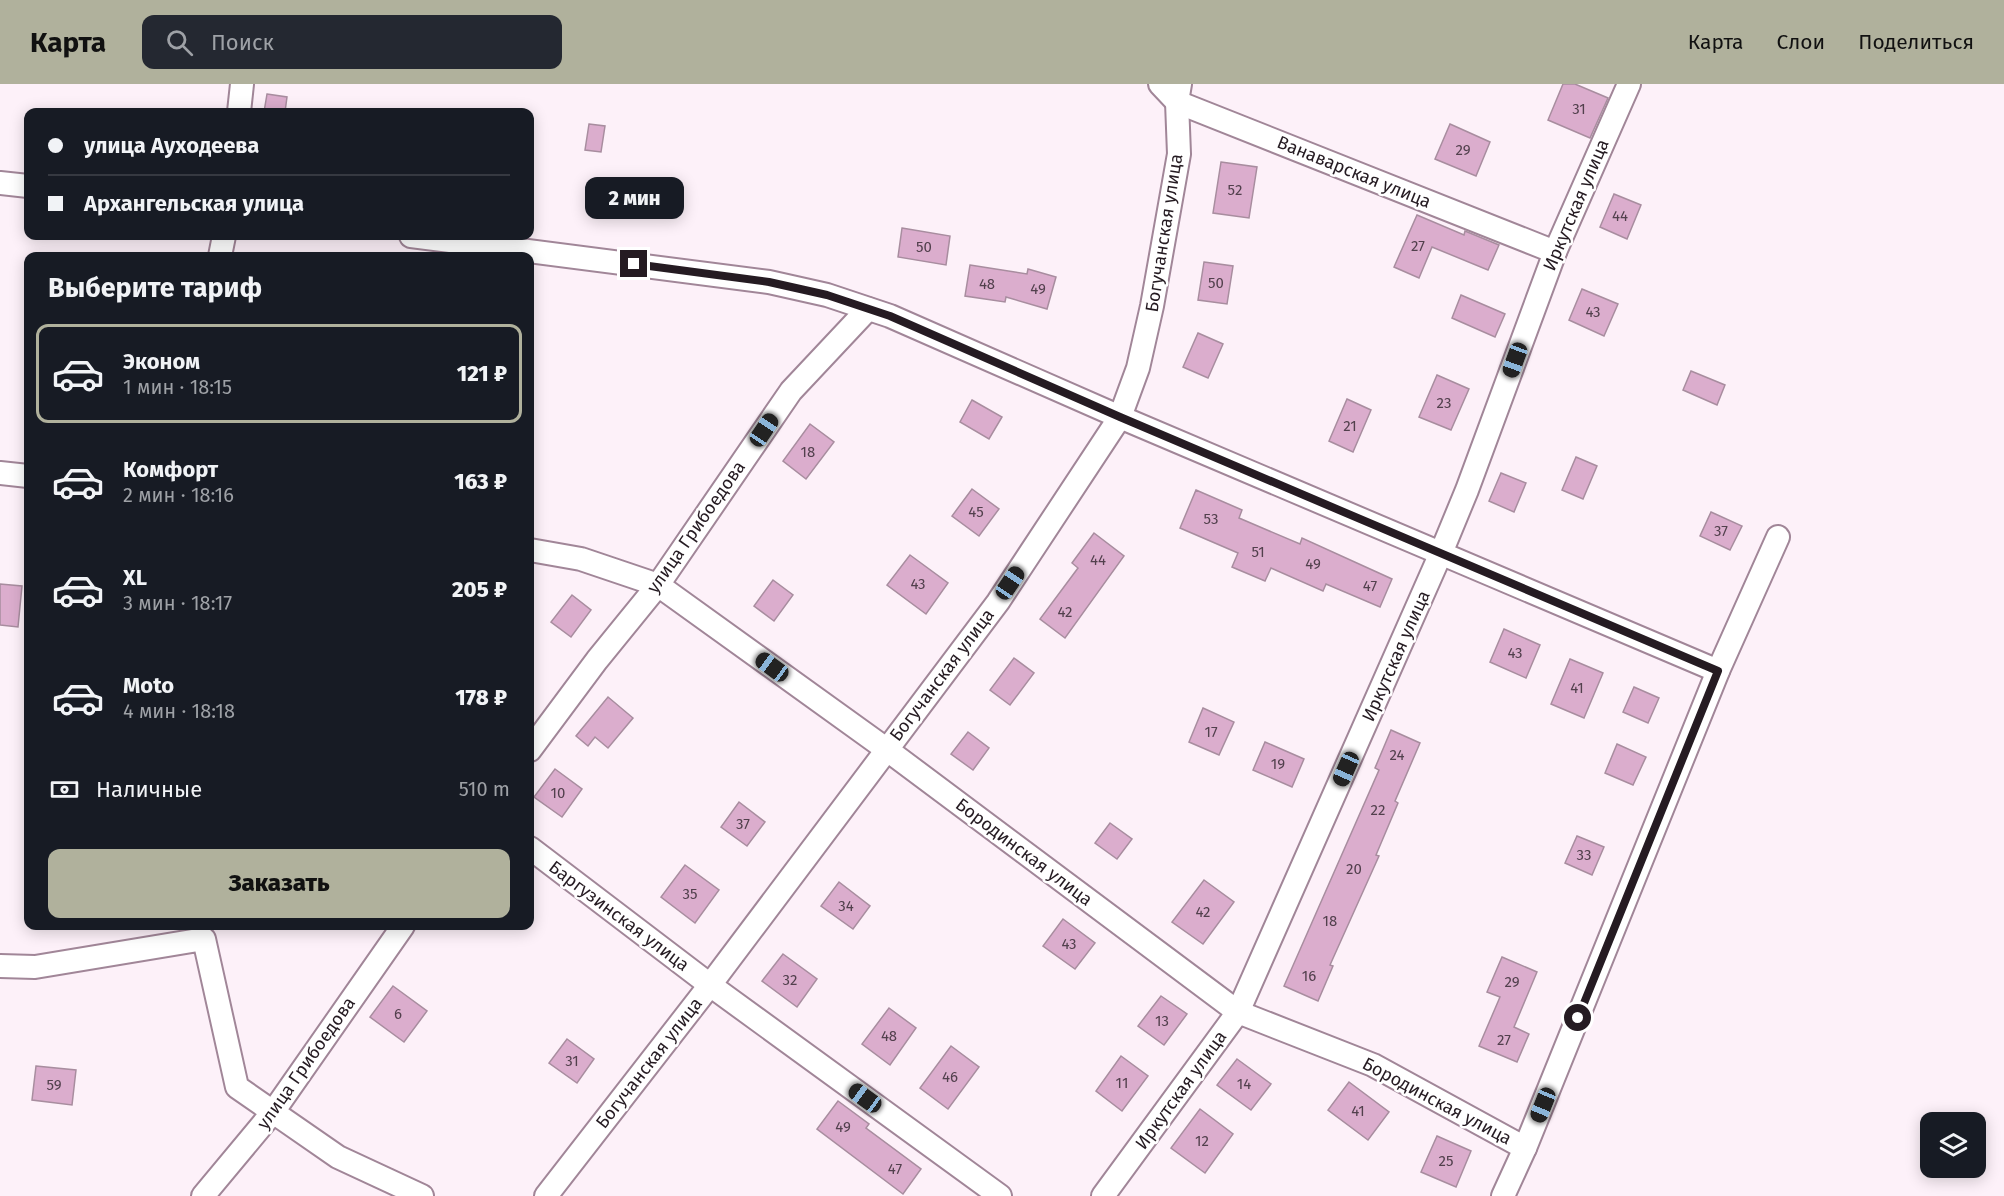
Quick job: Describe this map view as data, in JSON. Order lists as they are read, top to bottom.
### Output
{
  "streets": {
    "street": [
      "Ванаварская улица",
      "Иркутская улица",
      "Богучанская улица",
      "улица Грибоедова",
      "Бородинская улица",
      "Баргузинская улица"
    ]
  },
  "crossings": [
    ["Ванаварская улица", "Иркутская улица"],
    ["Ванаварская улица", "Богучанская улица"],
    ["Иркутская улица", "Бородинская улица"],
    ["Богучанская улица", "Бородинская улица"],
    ["Богучанская улица", "Баргузинская улица"],
    ["улица Грибоедова", "Бородинская улица"]
  ],
  "house_numbers": [
    "31",
    "29",
    "52",
    "44",
    "27",
    "50",
    "50",
    "48",
    "49",
    "43",
    "23",
    "21",
    "18",
    "45",
    "53",
    "37",
    "51",
    "44",
    "49",
    "43",
    "47",
    "42",
    "43",
    "41",
    "17",
    "24",
    "19",
    "10",
    "22",
    "37",
    "33",
    "20",
    "35",
    "34",
    "42",
    "18",
    "43",
    "16",
    "32",
    "29",
    "6",
    "13",
    "48",
    "27",
    "31",
    "46",
    "11",
    "14",
    "59",
    "41",
    "49",
    "12",
    "25",
    "47"
  ],
  "page": {
    "header": "Карта",
    "search": "Поиск",
    "nav": ["Карта", "Слои", "Поделиться"],
    "banner": ["улица Ауходеева", "Архангельская улица"],
    "bubble": "2 мин",
    "heading": "Выберите тариф",
    "list": [
      {
        "name": "Эконом",
        "note": "1 мин · 18:15",
        "value": "121 ₽"
      },
      {
        "name": "Комфорт",
        "note": "2 мин · 18:16",
        "value": "163 ₽"
      },
      {
        "name": "XL",
        "note": "3 мин · 18:17",
        "value": "205 ₽"
      },
      {
        "name": "Moto",
        "note": "4 мин · 18:18",
        "value": "178 ₽"
      }
    ],
    "pay": ["Наличные", "510 m"],
    "buttons": "Заказать"
  }
}
